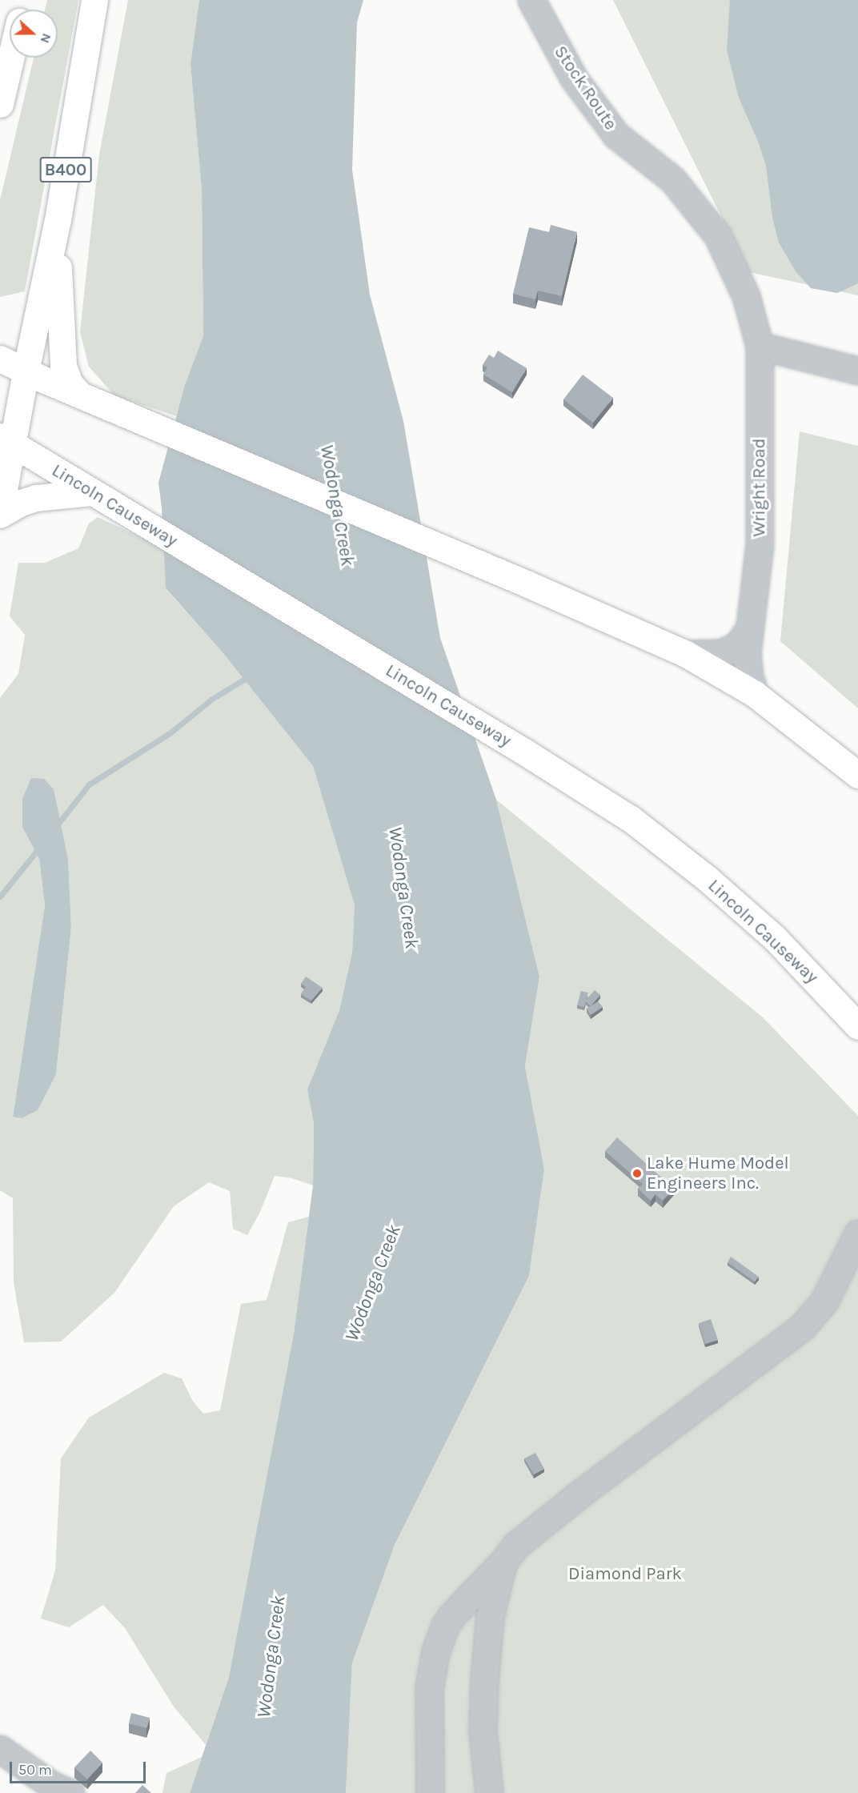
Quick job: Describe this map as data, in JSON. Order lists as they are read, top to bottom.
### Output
{
  "streets": {
    "main road": ["B400", "Lincoln Causeway"],
    "street": ["Stock Route", "Wright Road"]
  },
  "crossings": [
    ["Stock Route", "Wright Road"],
    ["B400", "Lincoln Causeway"]
  ],
  "water": ["Wodonga Creek"],
  "parks": ["Diamond Park"],
  "places": ["Lake Hume Model Engineers Inc."],
  "scale_bar": "50 m",
  "north": "right"
}
